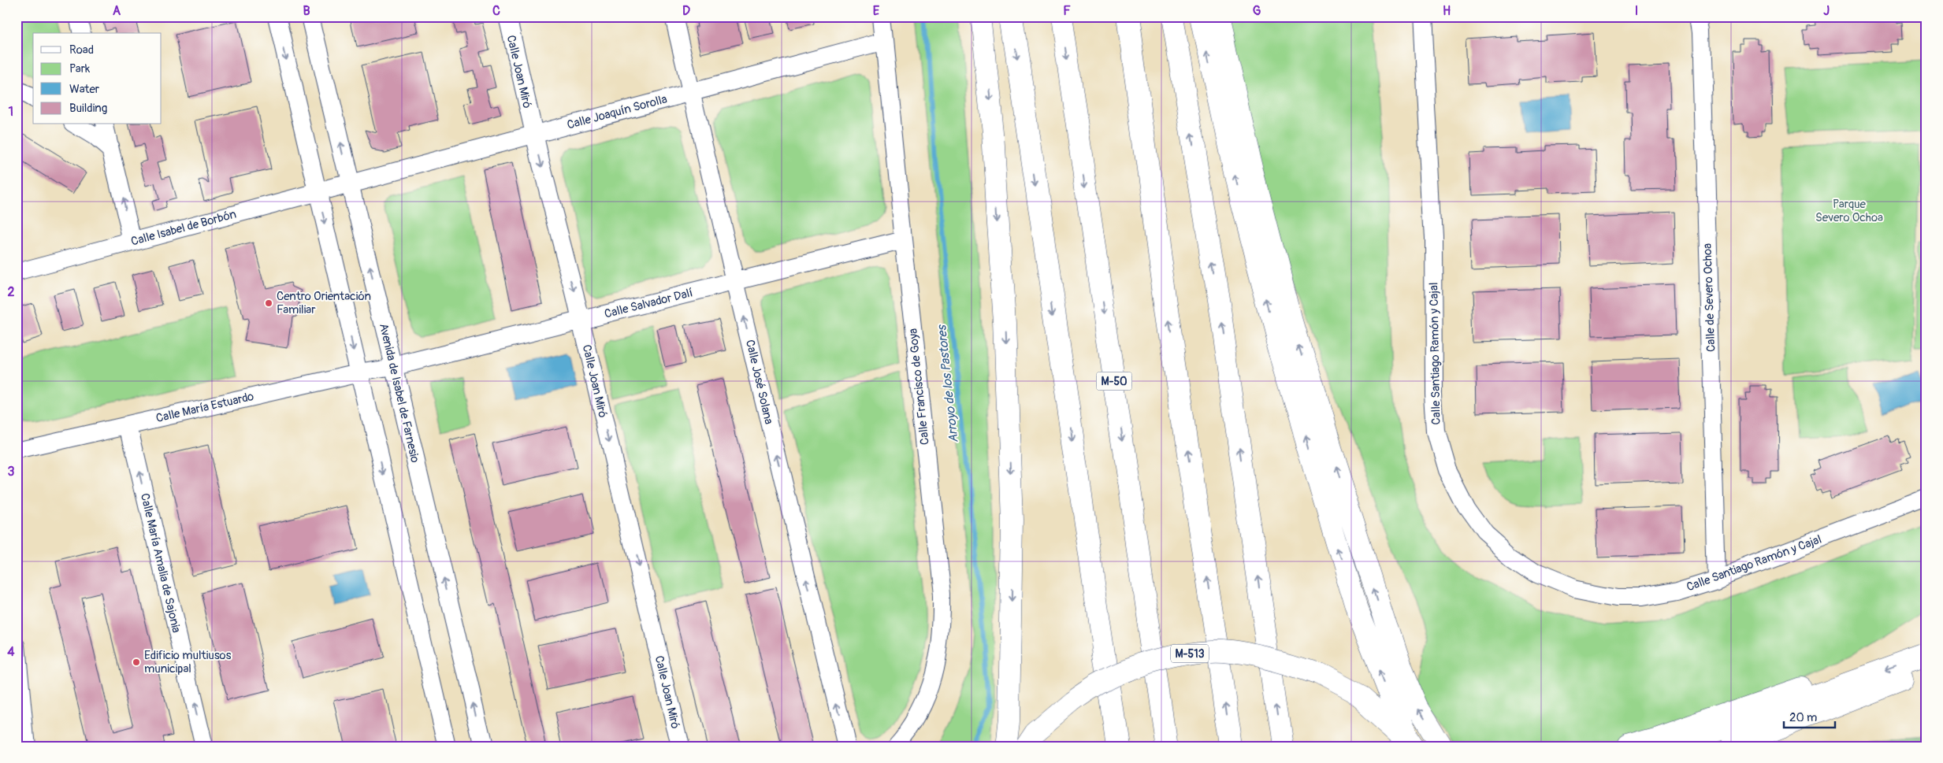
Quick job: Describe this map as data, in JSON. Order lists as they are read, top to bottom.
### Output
{
  "streets": {
    "main road": ["M-50", "M-513"],
    "street": [
      "Calle Joan Miró",
      "Calle Joaquín Sorolla",
      "Calle Isabel de Borbón",
      "Calle de Severo Ochoa",
      "Calle Salvador Dalí",
      "Calle Santiago Ramón y Cajal",
      "Calle José Solana",
      "Calle Francisco de Goya",
      "Avenida de Isabel de Farnesio",
      "Calle María Estuardo",
      "Calle María Amalia de Sajonia"
    ]
  },
  "crossings": [
    ["Calle Joan Miró", "Calle Joaquín Sorolla"],
    ["Calle Joan Miró", "Calle Salvador Dalí"],
    ["Calle Joaquín Sorolla", "Calle Isabel de Borbón"],
    ["Calle Joaquín Sorolla", "Calle José Solana"],
    ["Calle Joaquín Sorolla", "Calle Francisco de Goya"],
    ["Calle Joaquín Sorolla", "Avenida de Isabel de Farnesio"],
    ["Calle Isabel de Borbón", "Avenida de Isabel de Farnesio"],
    ["Calle de Severo Ochoa", "Calle Santiago Ramón y Cajal"],
    ["Calle Salvador Dalí", "Calle José Solana"],
    ["Calle Salvador Dalí", "Calle Francisco de Goya"],
    ["Calle Salvador Dalí", "Avenida de Isabel de Farnesio"],
    ["Calle Salvador Dalí", "Calle María Estuardo"],
    ["Avenida de Isabel de Farnesio", "Calle María Estuardo"],
    ["Calle María Estuardo", "Calle María Amalia de Sajonia"]
  ],
  "one_way": ["Calle Joan Miró", "Calle José Solana", "Calle María Amalia de Sajonia"],
  "water": ["Arroyo de los Pastores"],
  "parks": ["Parque Severo Ochoa"],
  "places": ["Centro Orientación Familiar", "Edificio multiusos municipal"],
  "legend": [
    "Road",
    "Park",
    "Water",
    "Building"
  ],
  "scale_bar": "20 m",
  "grid": {
    "columns": [
      "A",
      "B",
      "C",
      "D",
      "E",
      "F",
      "G",
      "H",
      "I",
      "J"
    ],
    "rows": [
      "1",
      "2",
      "3",
      "4"
    ]
  }
}
